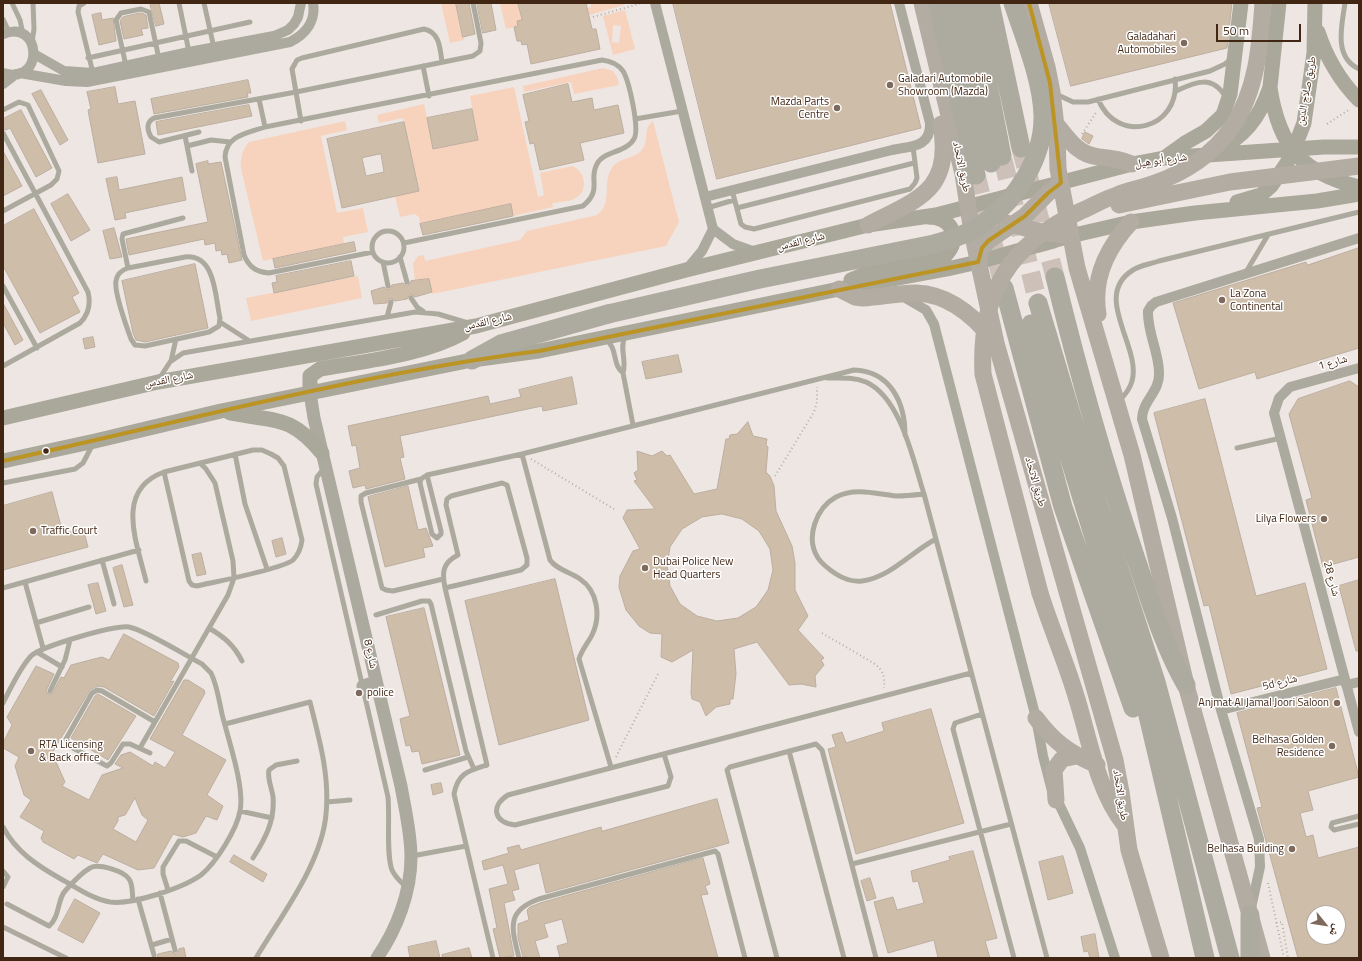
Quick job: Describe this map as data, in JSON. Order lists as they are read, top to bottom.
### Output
{
  "streets": {
    "main road": [
      "طريق صلاح الدين",
      "شارع أبو هيل",
      "طريق الاتحاد",
      "شارع القدس"
    ],
    "street": [
      "شارع 1",
      "شارع 28",
      "شارع 8",
      "5d شارع"
    ]
  },
  "crossings": [
    ["طريق صلاح الدين", "شارع أبو هيل"],
    ["شارع أبو هيل", "طريق الاتحاد"],
    ["شارع أبو هيل", "شارع القدس"],
    ["طريق الاتحاد", "شارع القدس"],
    ["شارع 1", "شارع 28"],
    ["شارع 28", "5d شارع"]
  ],
  "places": [
    "Galadahari Automobiles",
    "Galadari Automobile Showroom (Mazda)",
    "Mazda Parts Centre",
    "La Zona Continental",
    "Lilya Flowers",
    "Traffic Court",
    "Dubai Police New Head Quarters",
    "police",
    "Anjmat Al Jamal Joori Saloon",
    "Belhasa Golden Residence",
    "RTA Licensing & Back office",
    "Belhasa Building"
  ],
  "scale_bar": "50 m",
  "north": "bottom right"
}
